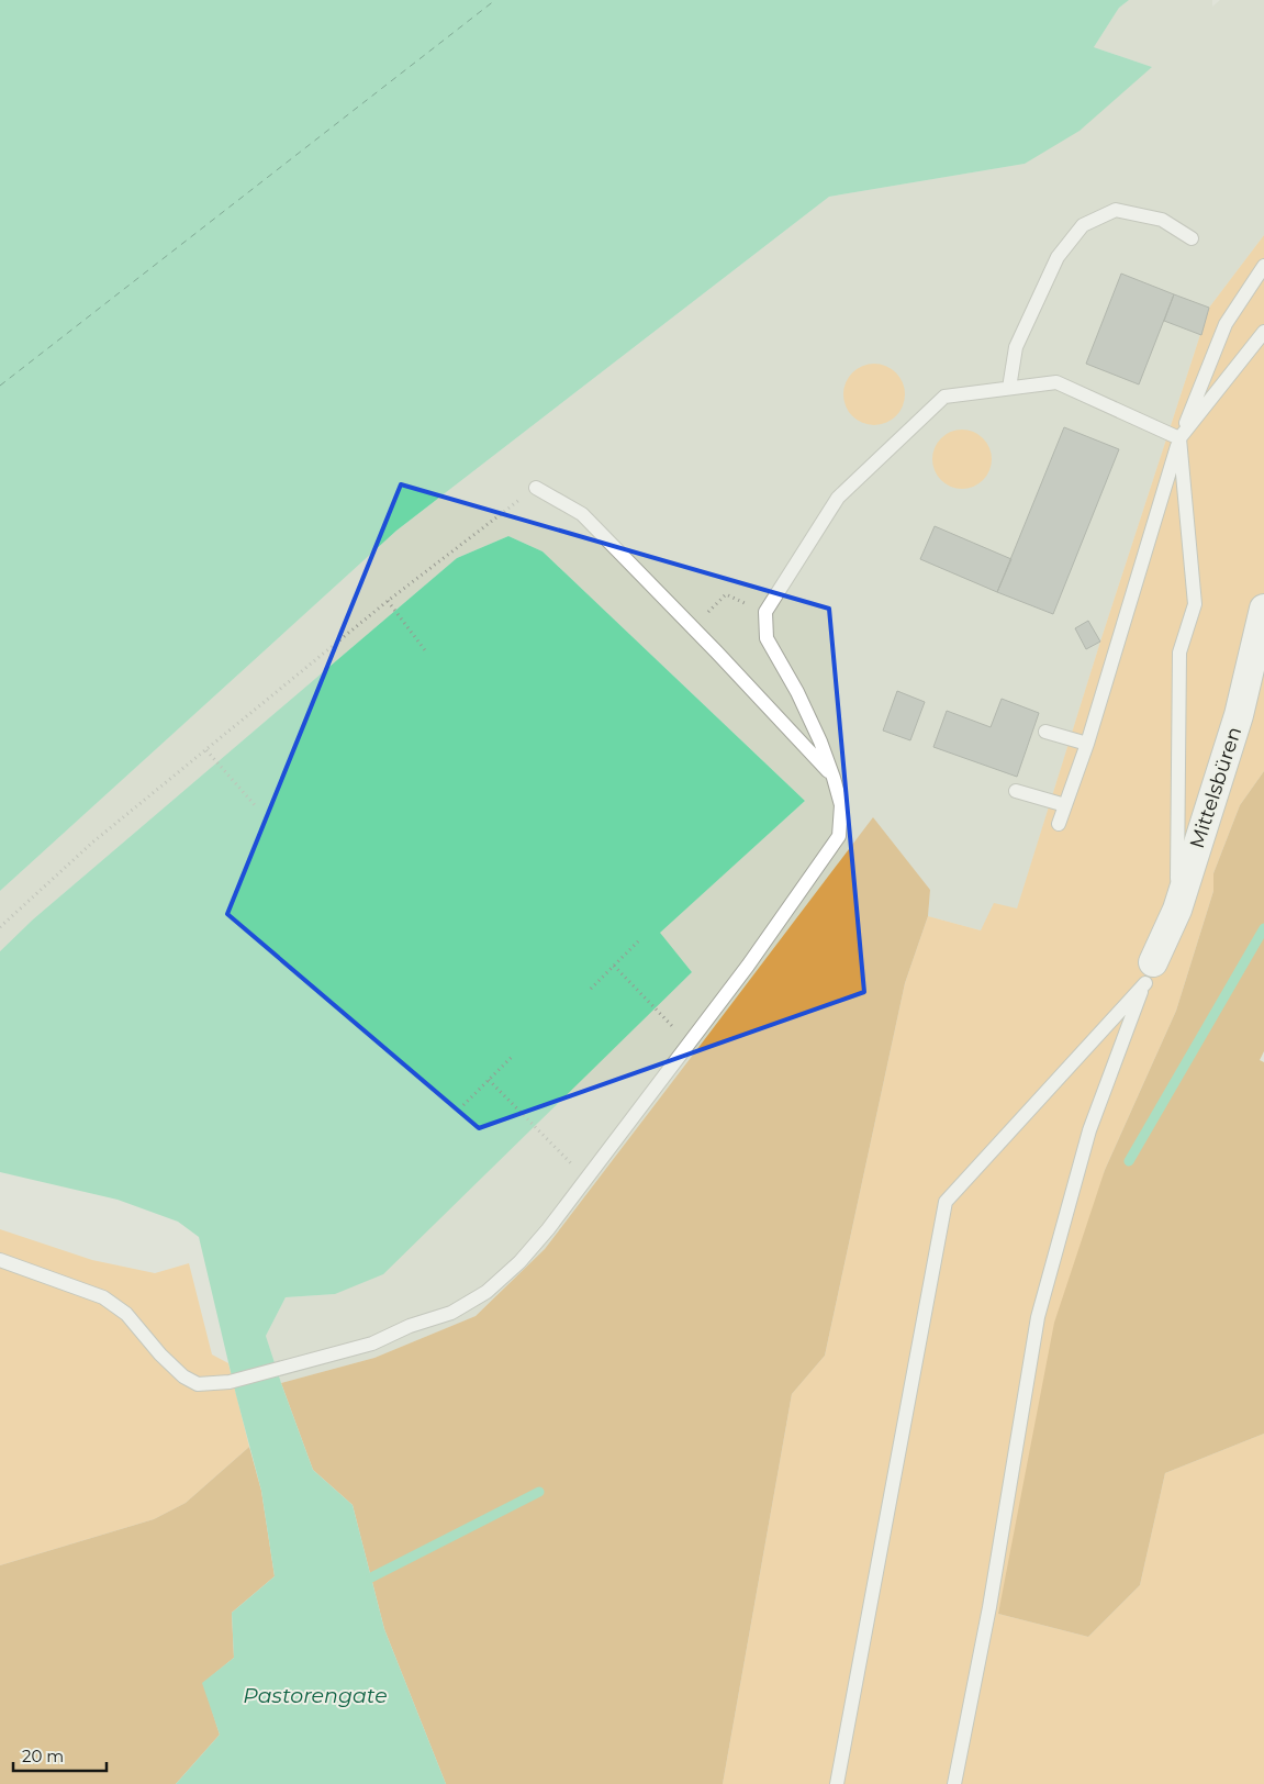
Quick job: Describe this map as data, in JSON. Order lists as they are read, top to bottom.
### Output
{
  "streets": {
    "street": ["Mittelsbüren"]
  },
  "water": ["Pastorengate"],
  "scale_bar": "20 m"
}
